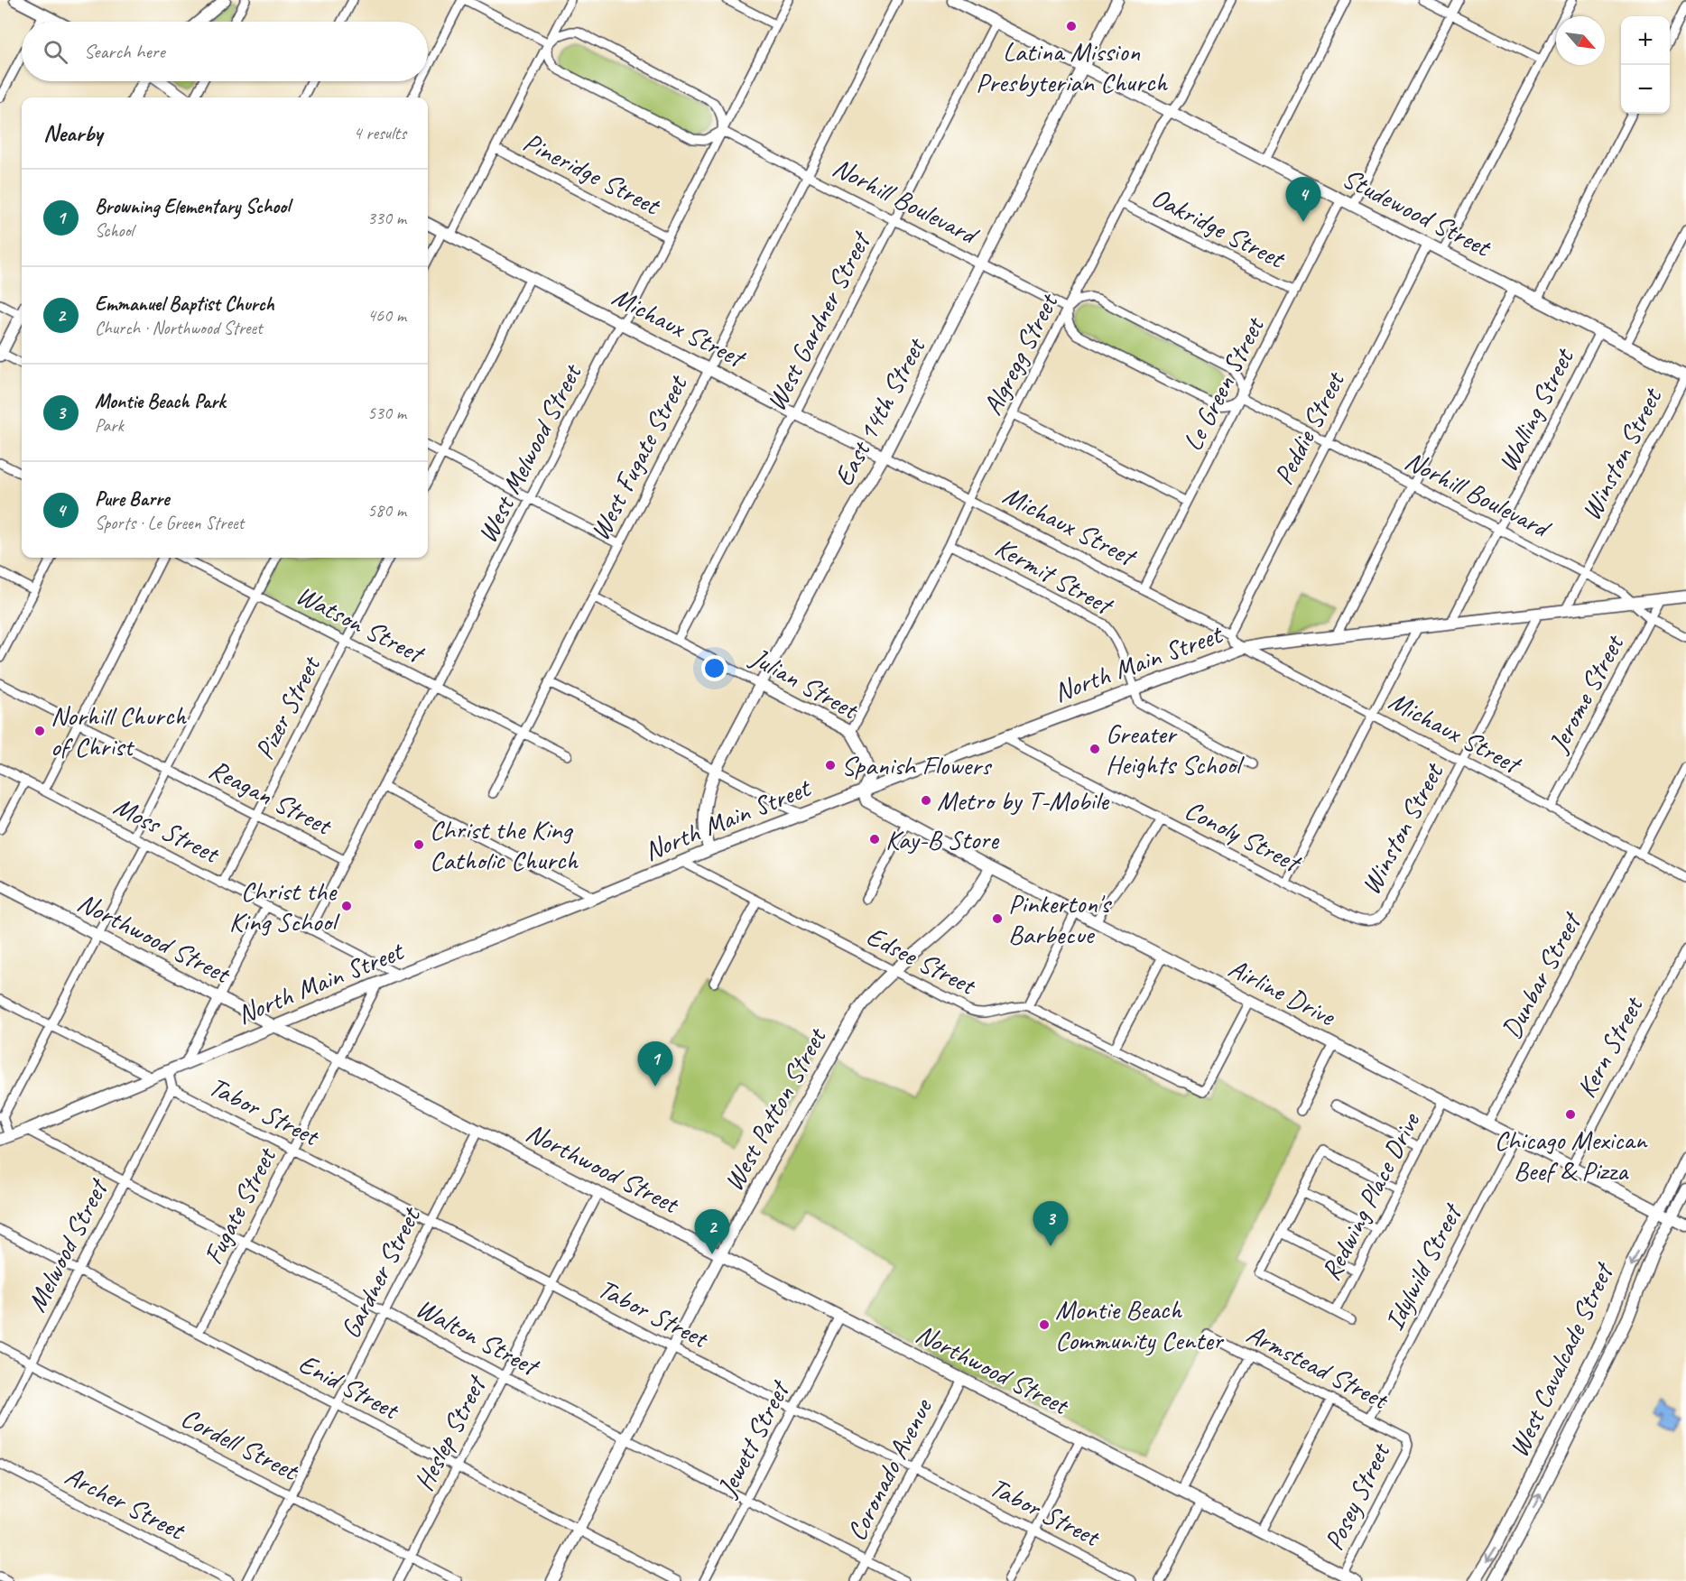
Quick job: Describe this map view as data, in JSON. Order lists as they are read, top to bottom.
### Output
{
  "streets": {
    "main road": [
      "Studewood Street",
      "Michaux Street",
      "East 14th Street",
      "North Main Street",
      "Julian Street",
      "Northwood Street",
      "Airline Drive",
      "West Patton Street",
      "West Cavalcade Street"
    ],
    "street": [
      "Pineridge Street",
      "Norhill Boulevard",
      "Oakridge Street",
      "West Gardner Street",
      "Algregg Street",
      "Le Green Street",
      "Walling Street",
      "Peddie Street",
      "West Melwood Street",
      "Winston Street",
      "West Fugate Street",
      "Kermit Street",
      "Watson Street",
      "Jerome Street",
      "Pizer Street",
      "Reagan Street",
      "Moss Street",
      "Conoly Street",
      "Edsee Street",
      "Dunbar Street",
      "Kern Street",
      "Tabor Street",
      "Redwing Place Drive",
      "Fugate Street",
      "Melwood Street",
      "Idylwild Street",
      "Gardner Street",
      "Walton Street",
      "Armstead Street",
      "Enid Street",
      "Heslep Street",
      "Jewett Street",
      "Cordell Street",
      "Coronado Avenue",
      "Posey Street",
      "Archer Street"
    ]
  },
  "crossings": [
    ["Pineridge Street", "West Melwood Street"],
    ["Norhill Boulevard", "West Gardner Street"],
    ["Norhill Boulevard", "Algregg Street"],
    ["Norhill Boulevard", "Le Green Street"],
    ["Norhill Boulevard", "Walling Street"],
    ["Norhill Boulevard", "East 14th Street"],
    ["Norhill Boulevard", "Peddie Street"],
    ["Norhill Boulevard", "West Melwood Street"],
    ["Norhill Boulevard", "Winston Street"],
    ["Norhill Boulevard", "West Fugate Street"],
    ["Norhill Boulevard", "North Main Street"],
    ["Norhill Boulevard", "Jerome Street"],
    ["Studewood Street", "West Gardner Street"],
    ["Studewood Street", "Algregg Street"],
    ["Studewood Street", "Le Green Street"],
    ["Studewood Street", "Walling Street"],
    ["Studewood Street", "East 14th Street"],
    ["Studewood Street", "Peddie Street"],
    ["Studewood Street", "Winston Street"],
    ["Oakridge Street", "Algregg Street"],
    ["Oakridge Street", "Le Green Street"],
    ["West Gardner Street", "Michaux Street"],
    ["West Gardner Street", "Julian Street"],
    ["Michaux Street", "Algregg Street"],
    ["Michaux Street", "Le Green Street"],
    ["Michaux Street", "East 14th Street"],
    ["Michaux Street", "Peddie Street"],
    ["Michaux Street", "West Melwood Street"],
    ["Michaux Street", "Winston Street"],
    ["Michaux Street", "West Fugate Street"],
    ["Michaux Street", "North Main Street"],
    ["Michaux Street", "Jerome Street"],
    ["Michaux Street", "Dunbar Street"],
    ["Algregg Street", "Kermit Street"],
    ["Algregg Street", "Julian Street"],
    ["Walling Street", "North Main Street"],
    ["East 14th Street", "North Main Street"],
    ["East 14th Street", "Julian Street"],
    ["West Melwood Street", "Watson Street"],
    ["West Melwood Street", "Reagan Street"],
    ["West Melwood Street", "Moss Street"],
    ["Winston Street", "North Main Street"],
    ["Winston Street", "Conoly Street"],
    ["West Fugate Street", "Watson Street"],
    ["West Fugate Street", "Julian Street"],
    ["Kermit Street", "North Main Street"],
    ["Watson Street", "Pizer Street"],
    ["North Main Street", "Julian Street"],
    ["North Main Street", "Jerome Street"],
    ["North Main Street", "Moss Street"],
    ["North Main Street", "Conoly Street"],
    ["North Main Street", "Northwood Street"],
    ["North Main Street", "Edsee Street"],
    ["North Main Street", "Airline Drive"],
    ["North Main Street", "Tabor Street"],
    ["North Main Street", "Fugate Street"],
    ["North Main Street", "Walton Street"],
    ["Julian Street", "Airline Drive"],
    ["Pizer Street", "Reagan Street"],
    ["Pizer Street", "Moss Street"],
    ["Northwood Street", "West Patton Street"],
    ["Northwood Street", "Fugate Street"],
    ["Northwood Street", "Gardner Street"],
    ["Northwood Street", "Heslep Street"],
    ["Northwood Street", "Jewett Street"],
    ["Northwood Street", "Coronado Avenue"],
    ["Northwood Street", "Posey Street"],
    ["Edsee Street", "West Patton Street"],
    ["Dunbar Street", "Airline Drive"],
    ["Airline Drive", "Kern Street"],
    ["Airline Drive", "West Patton Street"],
    ["Airline Drive", "Redwing Place Drive"],
    ["Airline Drive", "Idylwild Street"],
    ["Airline Drive", "West Cavalcade Street"],
    ["West Patton Street", "Tabor Street"],
    ["West Patton Street", "Walton Street"],
    ["West Patton Street", "Enid Street"],
    ["Tabor Street", "Fugate Street"],
    ["Tabor Street", "Melwood Street"],
    ["Tabor Street", "Gardner Street"],
    ["Tabor Street", "Heslep Street"],
    ["Tabor Street", "Jewett Street"],
    ["Tabor Street", "Coronado Avenue"],
    ["Fugate Street", "Walton Street"],
    ["Fugate Street", "Enid Street"],
    ["Melwood Street", "Walton Street"],
    ["Melwood Street", "Enid Street"],
    ["Melwood Street", "Cordell Street"],
    ["Idylwild Street", "Armstead Street"],
    ["Gardner Street", "Walton Street"],
    ["Gardner Street", "Enid Street"],
    ["Gardner Street", "Cordell Street"],
    ["Walton Street", "Heslep Street"],
    ["Walton Street", "Jewett Street"],
    ["Walton Street", "Coronado Avenue"],
    ["Armstead Street", "Posey Street"],
    ["Enid Street", "Heslep Street"],
    ["Heslep Street", "Cordell Street"]
  ],
  "places": [
    "Latina Mission Presbyterian Church",
    "Norhill Church of Christ",
    "Greater Heights School",
    "Spanish Flowers",
    "Metro by T-Mobile",
    "Kay-B Store",
    "Christ the King Catholic Church",
    "Christ the King School",
    "Pinkerton's Barbecue",
    "Chicago Mexican Beef & Pizza",
    "Montie Beach Community Center"
  ],
  "north": "bottom right",
  "page": {
    "map_buttons": ["+", "−"],
    "search": "Search here",
    "heading": ["Nearby", "4 results"],
    "list": [
      {
        "mark": "1",
        "name": "Browning Elementary School",
        "note": "School",
        "value": "330 m"
      },
      {
        "mark": "2",
        "name": "Emmanuel Baptist Church",
        "note": "Church · Northwood Street",
        "value": "460 m"
      },
      {
        "mark": "3",
        "name": "Montie Beach Park",
        "note": "Park",
        "value": "530 m"
      },
      {
        "mark": "4",
        "name": "Pure Barre",
        "note": "Sports · Le Green Street",
        "value": "580 m"
      }
    ],
    "pins": [
      "4",
      "1",
      "3",
      "2"
    ]
  }
}
